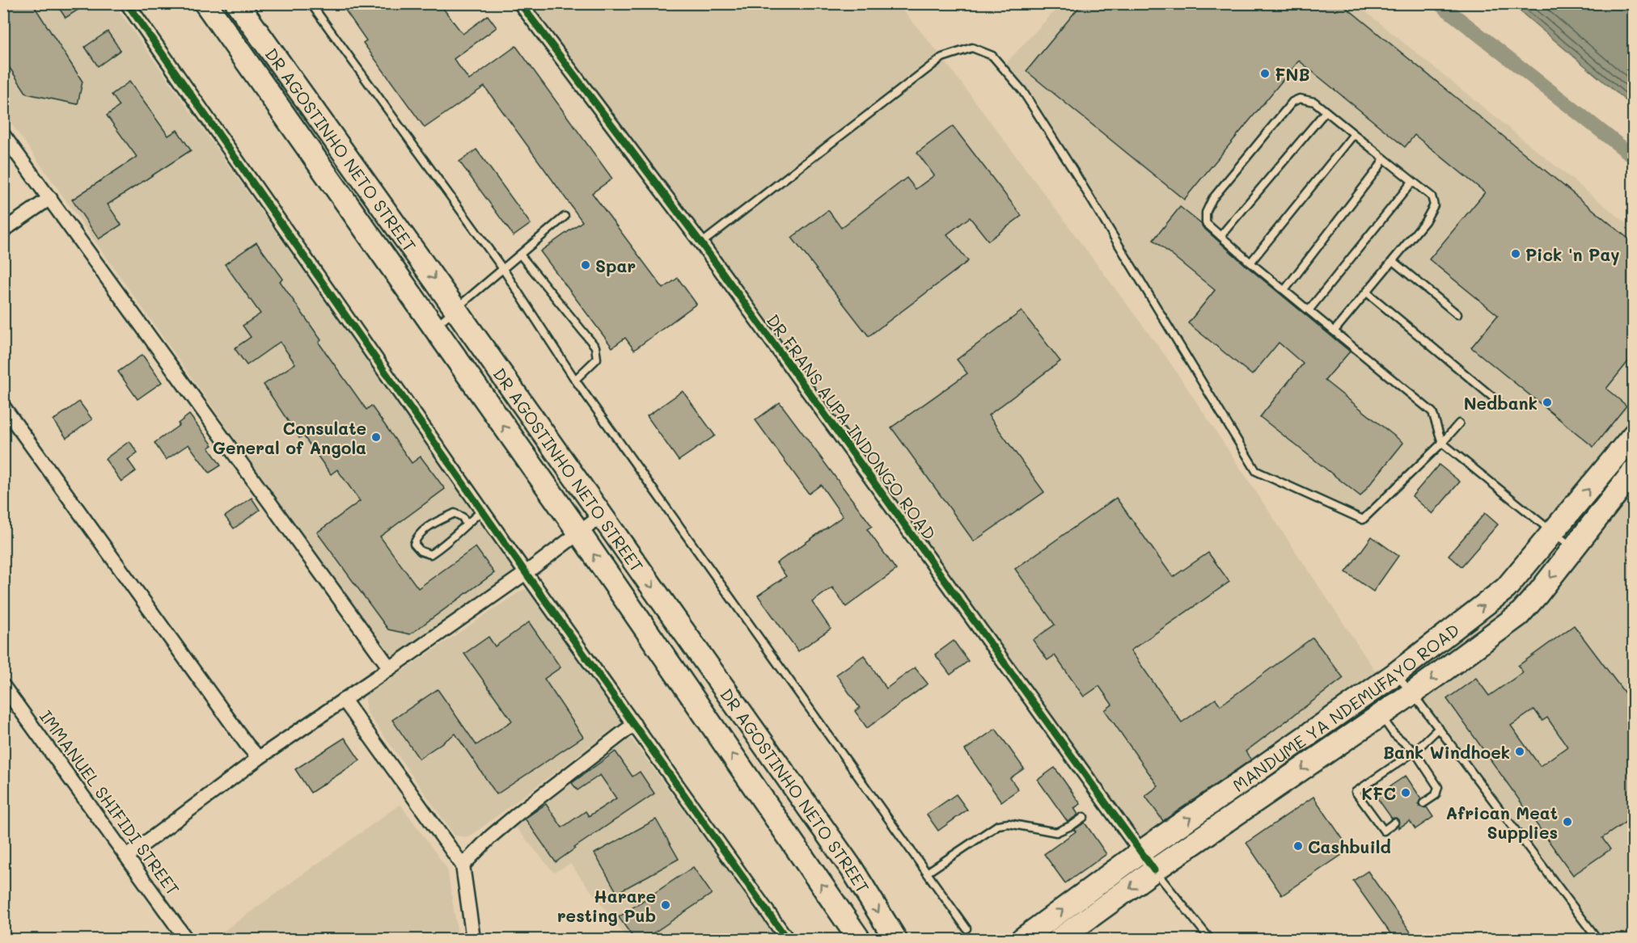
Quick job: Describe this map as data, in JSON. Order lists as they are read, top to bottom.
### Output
{
  "streets": {
    "main road": ["DR AGOSTINHO NETO STREET", "MANDUME YA NDEMUFAYO ROAD"],
    "street": ["DR FRANS AUPA INDONGO ROAD", "IMMANUEL SHIFIDI STREET"]
  },
  "crossings": [
    ["DR FRANS AUPA INDONGO ROAD", "MANDUME YA NDEMUFAYO ROAD"]
  ],
  "places": [
    "FNB",
    "Pick 'n Pay",
    "Spar",
    "Nedbank",
    "Consulate General of Angola",
    "Bank Windhoek",
    "KFC",
    "African Meat Supplies",
    "Cashbuild",
    "Harare resting Pub"
  ]
}
